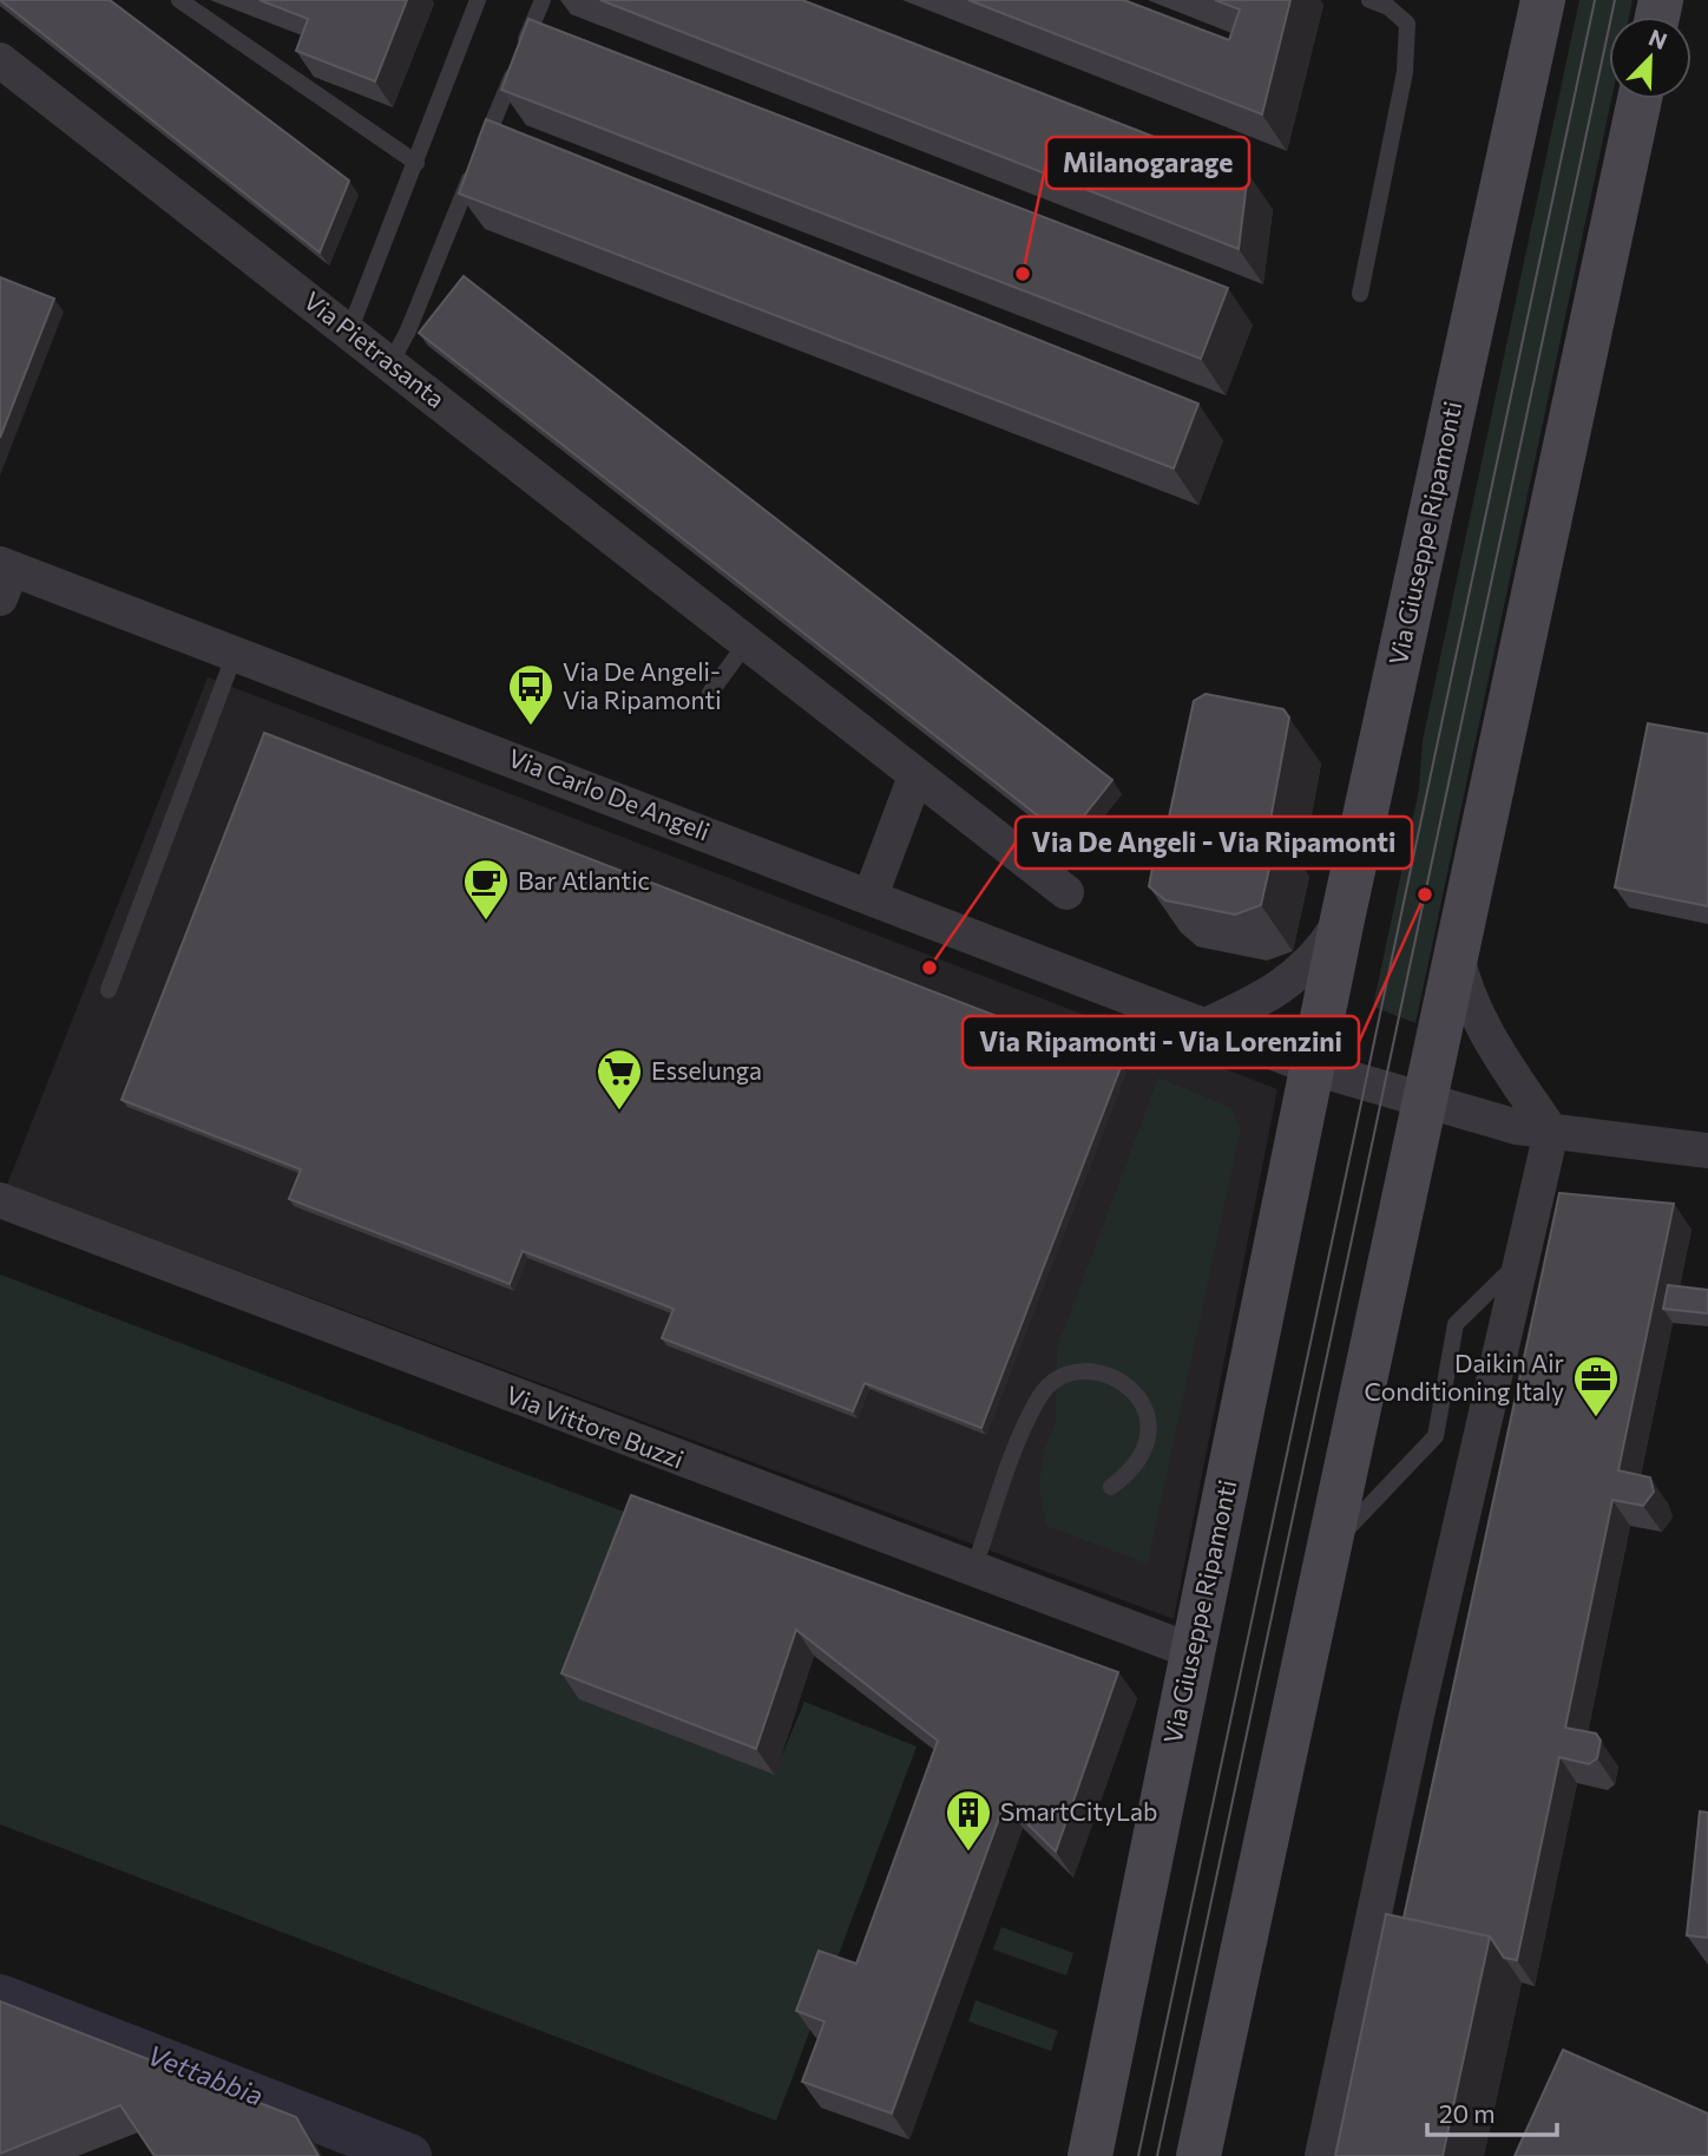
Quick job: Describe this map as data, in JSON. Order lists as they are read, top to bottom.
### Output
{
  "streets": {
    "street": [
      "Via Pietrasanta",
      "Via Giuseppe Ripamonti",
      "Via Carlo De Angeli",
      "Via Vittore Buzzi"
    ]
  },
  "crossings": [
    ["Via Giuseppe Ripamonti", "Via Carlo De Angeli"],
    ["Via Giuseppe Ripamonti", "Via Vittore Buzzi"]
  ],
  "water": ["Vettabbia"],
  "places": {
    "other": ["Milanogarage", "Via Ripamonti - Via Lorenzini", "Via De Angeli - Via Ripamonti"],
    "bus stop": ["Via De Angeli- Via Ripamonti"],
    "cafe": ["Bar Atlantic"],
    "supermarket": ["Esselunga"],
    "office": ["Daikin Air Conditioning Italy"],
    "building": ["SmartCityLab"]
  },
  "scale_bar": "20 m",
  "north": "top right"
}
